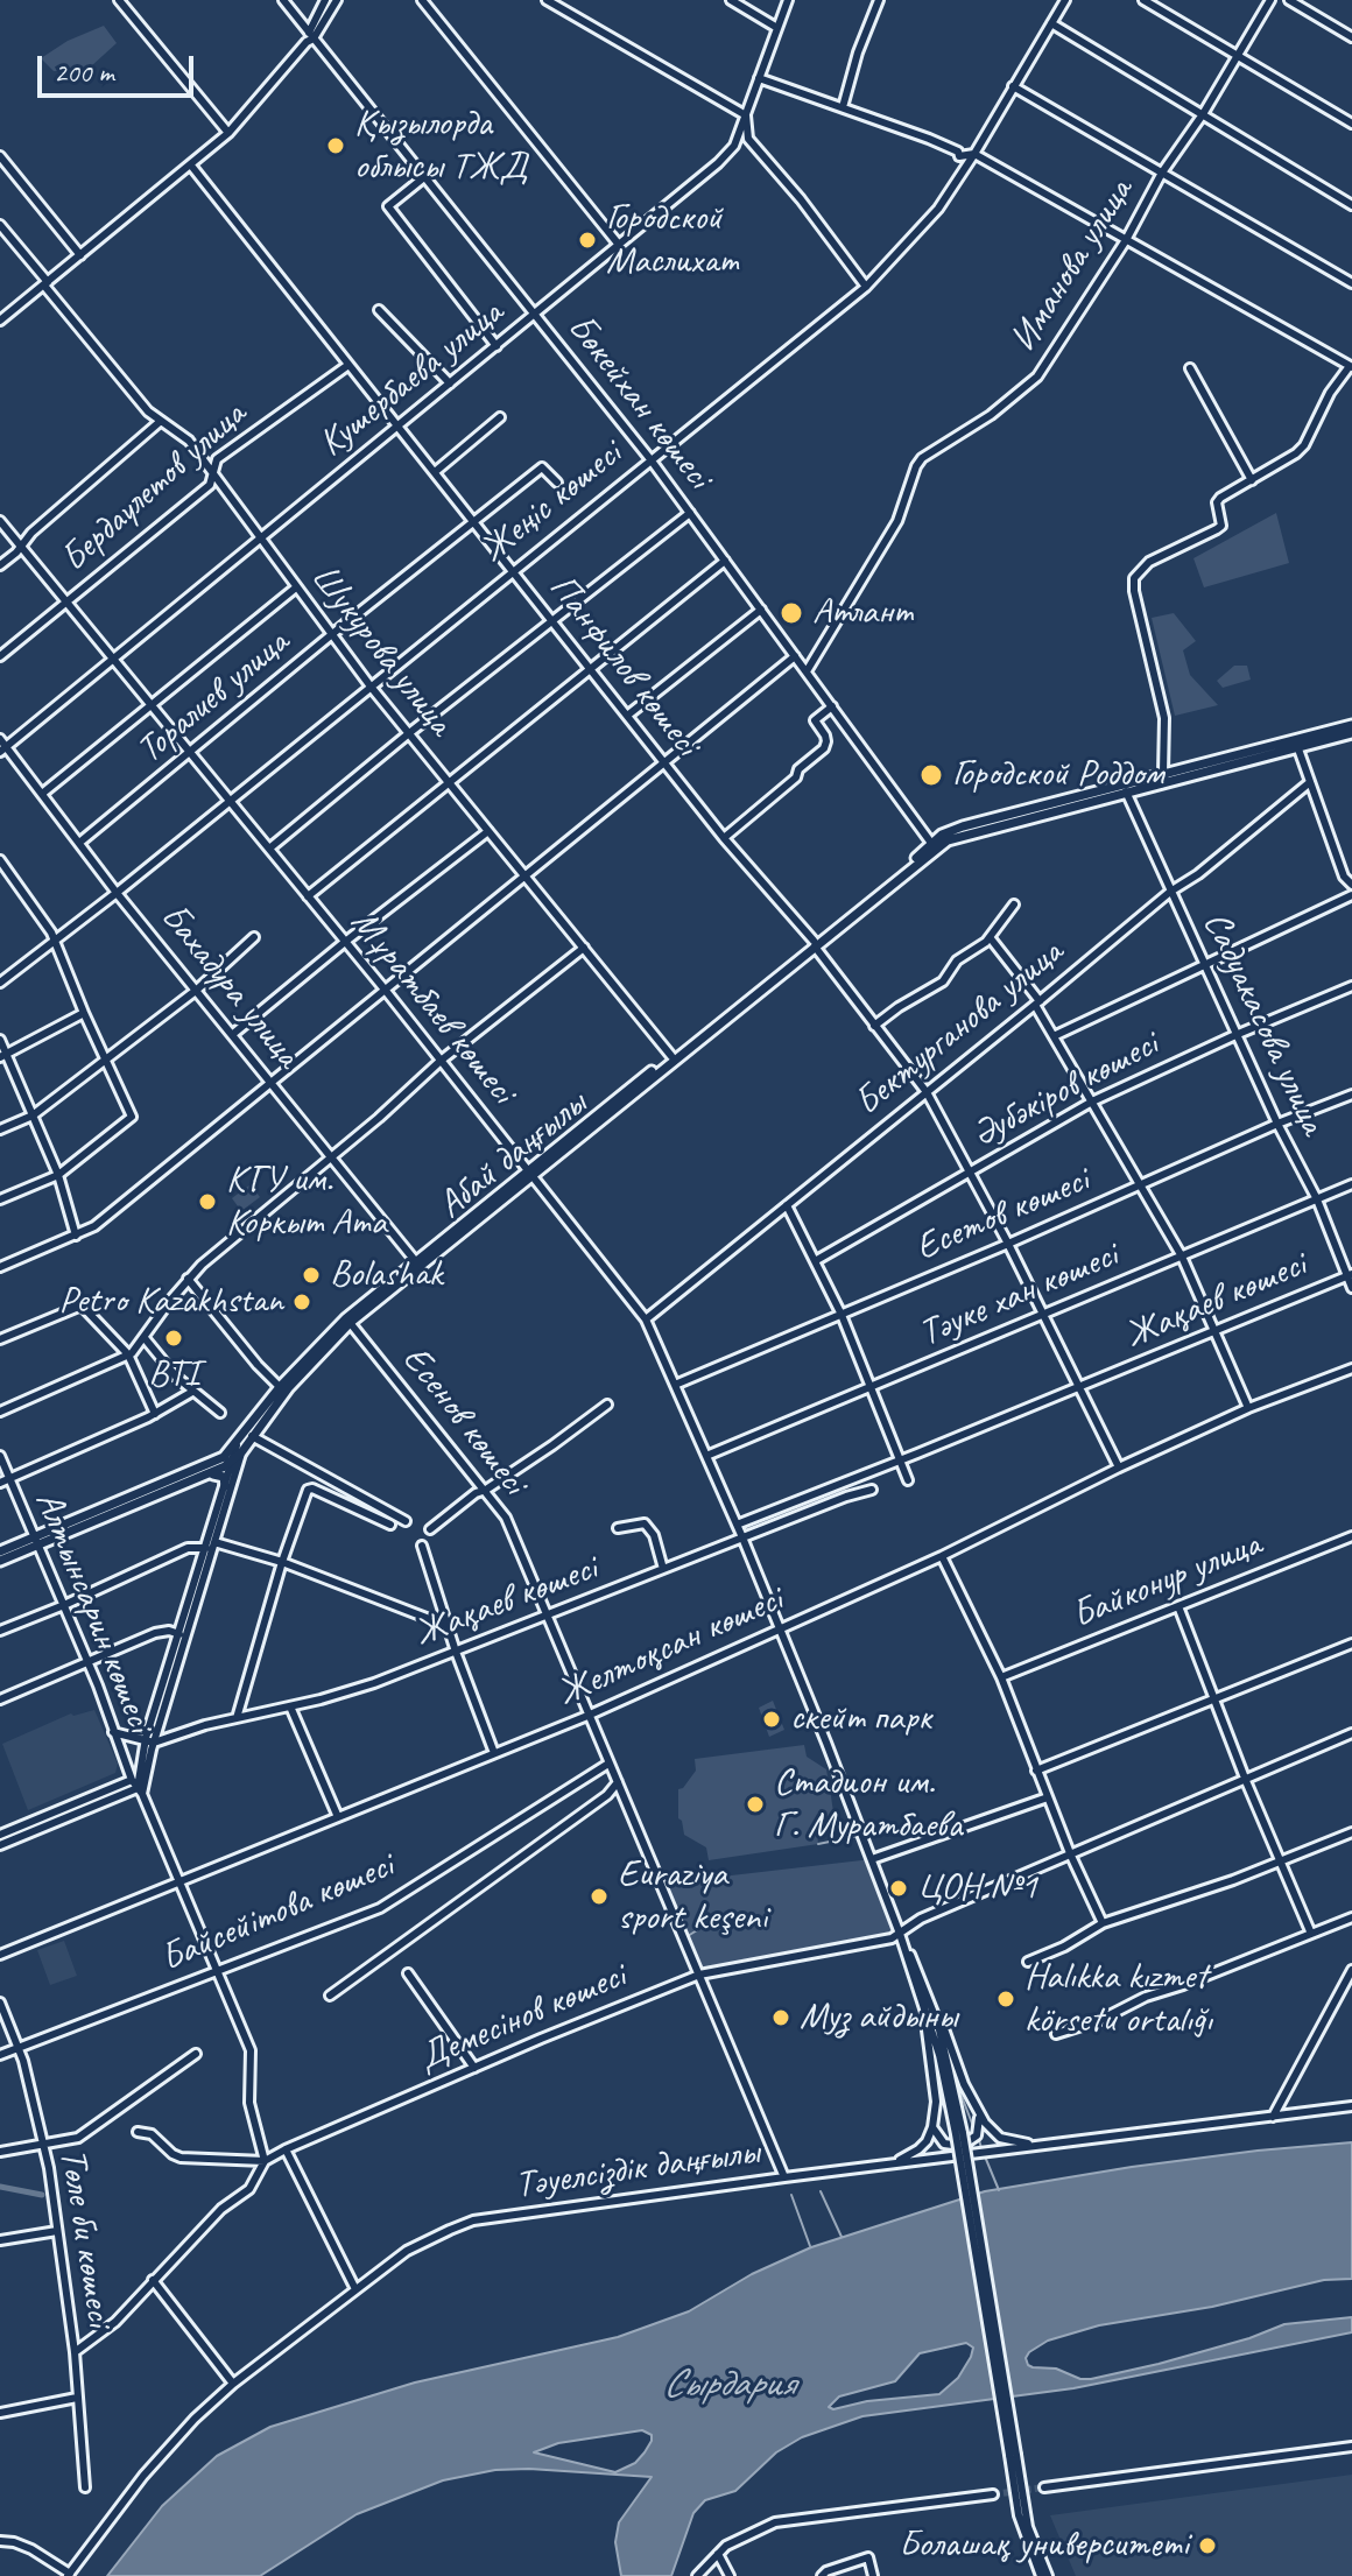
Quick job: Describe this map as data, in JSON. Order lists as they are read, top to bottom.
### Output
{
  "streets": {
    "main road": ["Абай даңғылы"],
    "street": [
      "Иманова улица",
      "Кушербаева улица",
      "Бөкейхан көшесі",
      "Бердаулетов улица",
      "Жеңіс көшесі",
      "Шукурова улица",
      "Панфилов көшесі",
      "Торалиев улица",
      "Бахадура улица",
      "Мұратбаев көшесі",
      "Садуакасова улица",
      "Бектурганова улица",
      "Әубәкіров көшесі",
      "Есетов көшесі",
      "Тәуке хан көшесі",
      "Жақаев көшесі",
      "Есенов көшесі",
      "Байконур улица",
      "Алтынсарин көшесі",
      "Желтоқсан көшесі",
      "Байсейітова көшесі",
      "Демесінов көшесі",
      "Тәуелсіздік даңғылы",
      "Төле би көшесі"
    ]
  },
  "crossings": [
    ["Иманова улица", "Бөкейхан көшесі"],
    ["Кушербаева улица", "Бөкейхан көшесі"],
    ["Кушербаева улица", "Шукурова улица"],
    ["Кушербаева улица", "Панфилов көшесі"],
    ["Кушербаева улица", "Бахадура улица"],
    ["Кушербаева улица", "Мұратбаев көшесі"],
    ["Бөкейхан көшесі", "Жеңіс көшесі"],
    ["Бердаулетов улица", "Шукурова улица"],
    ["Бердаулетов улица", "Панфилов көшесі"],
    ["Бердаулетов улица", "Мұратбаев көшесі"],
    ["Жеңіс көшесі", "Шукурова улица"],
    ["Жеңіс көшесі", "Панфилов көшесі"],
    ["Жеңіс көшесі", "Бахадура улица"],
    ["Жеңіс көшесі", "Мұратбаев көшесі"],
    ["Шукурова улица", "Торалиев улица"],
    ["Шукурова улица", "Абай даңғылы"],
    ["Панфилов көшесі", "Торалиев улица"],
    ["Панфилов көшесі", "Бектурганова улица"],
    ["Панфилов көшесі", "Әубәкіров көшесі"],
    ["Панфилов көшесі", "Абай даңғылы"],
    ["Панфилов көшесі", "Есетов көшесі"],
    ["Панфилов көшесі", "Тәуке хан көшесі"],
    ["Панфилов көшесі", "Жақаев көшесі"],
    ["Панфилов көшесі", "Желтоқсан көшесі"],
    ["Торалиев улица", "Бахадура улица"],
    ["Торалиев улица", "Мұратбаев көшесі"],
    ["Бахадура улица", "Абай даңғылы"],
    ["Мұратбаев көшесі", "Бектурганова улица"],
    ["Мұратбаев көшесі", "Абай даңғылы"],
    ["Мұратбаев көшесі", "Есетов көшесі"],
    ["Мұратбаев көшесі", "Тәуке хан көшесі"],
    ["Мұратбаев көшесі", "Жақаев көшесі"],
    ["Мұратбаев көшесі", "Желтоқсан көшесі"],
    ["Мұратбаев көшесі", "Демесінов көшесі"],
    ["Садуакасова улица", "Бектурганова улица"],
    ["Садуакасова улица", "Әубәкіров көшесі"],
    ["Садуакасова улица", "Есетов көшесі"],
    ["Садуакасова улица", "Тәуке хан көшесі"],
    ["Садуакасова улица", "Жақаев көшесі"],
    ["Абай даңғылы", "Жақаев көшесі"],
    ["Абай даңғылы", "Есенов көшесі"],
    ["Абай даңғылы", "Алтынсарин көшесі"],
    ["Жақаев көшесі", "Есенов көшесі"],
    ["Есенов көшесі", "Желтоқсан көшесі"],
    ["Есенов көшесі", "Байсейітова көшесі"],
    ["Есенов көшесі", "Демесінов көшесі"],
    ["Есенов көшесі", "Тәуелсіздік даңғылы"],
    ["Алтынсарин көшесі", "Желтоқсан көшесі"],
    ["Байсейітова көшесі", "Төле би көшесі"]
  ],
  "water": ["Сырдария"],
  "places": [
    "Қызылорда облысы ТЖД",
    "Городской Маслихат",
    "Атлант",
    "Городской Роддом",
    "КГУ им. Коркыт Ата",
    "Bolashak",
    "Petro Kazakhstan",
    "BTI",
    "скейт парк",
    "Стадион им. Г. Муратбаева",
    "ЦОН №1",
    "Euraziya sport keşeni",
    "Halıkka kızmet körsetu ortalığı",
    "Муз айдыны",
    "Болашақ университеті"
  ],
  "scale_bar": "200 m"
}
